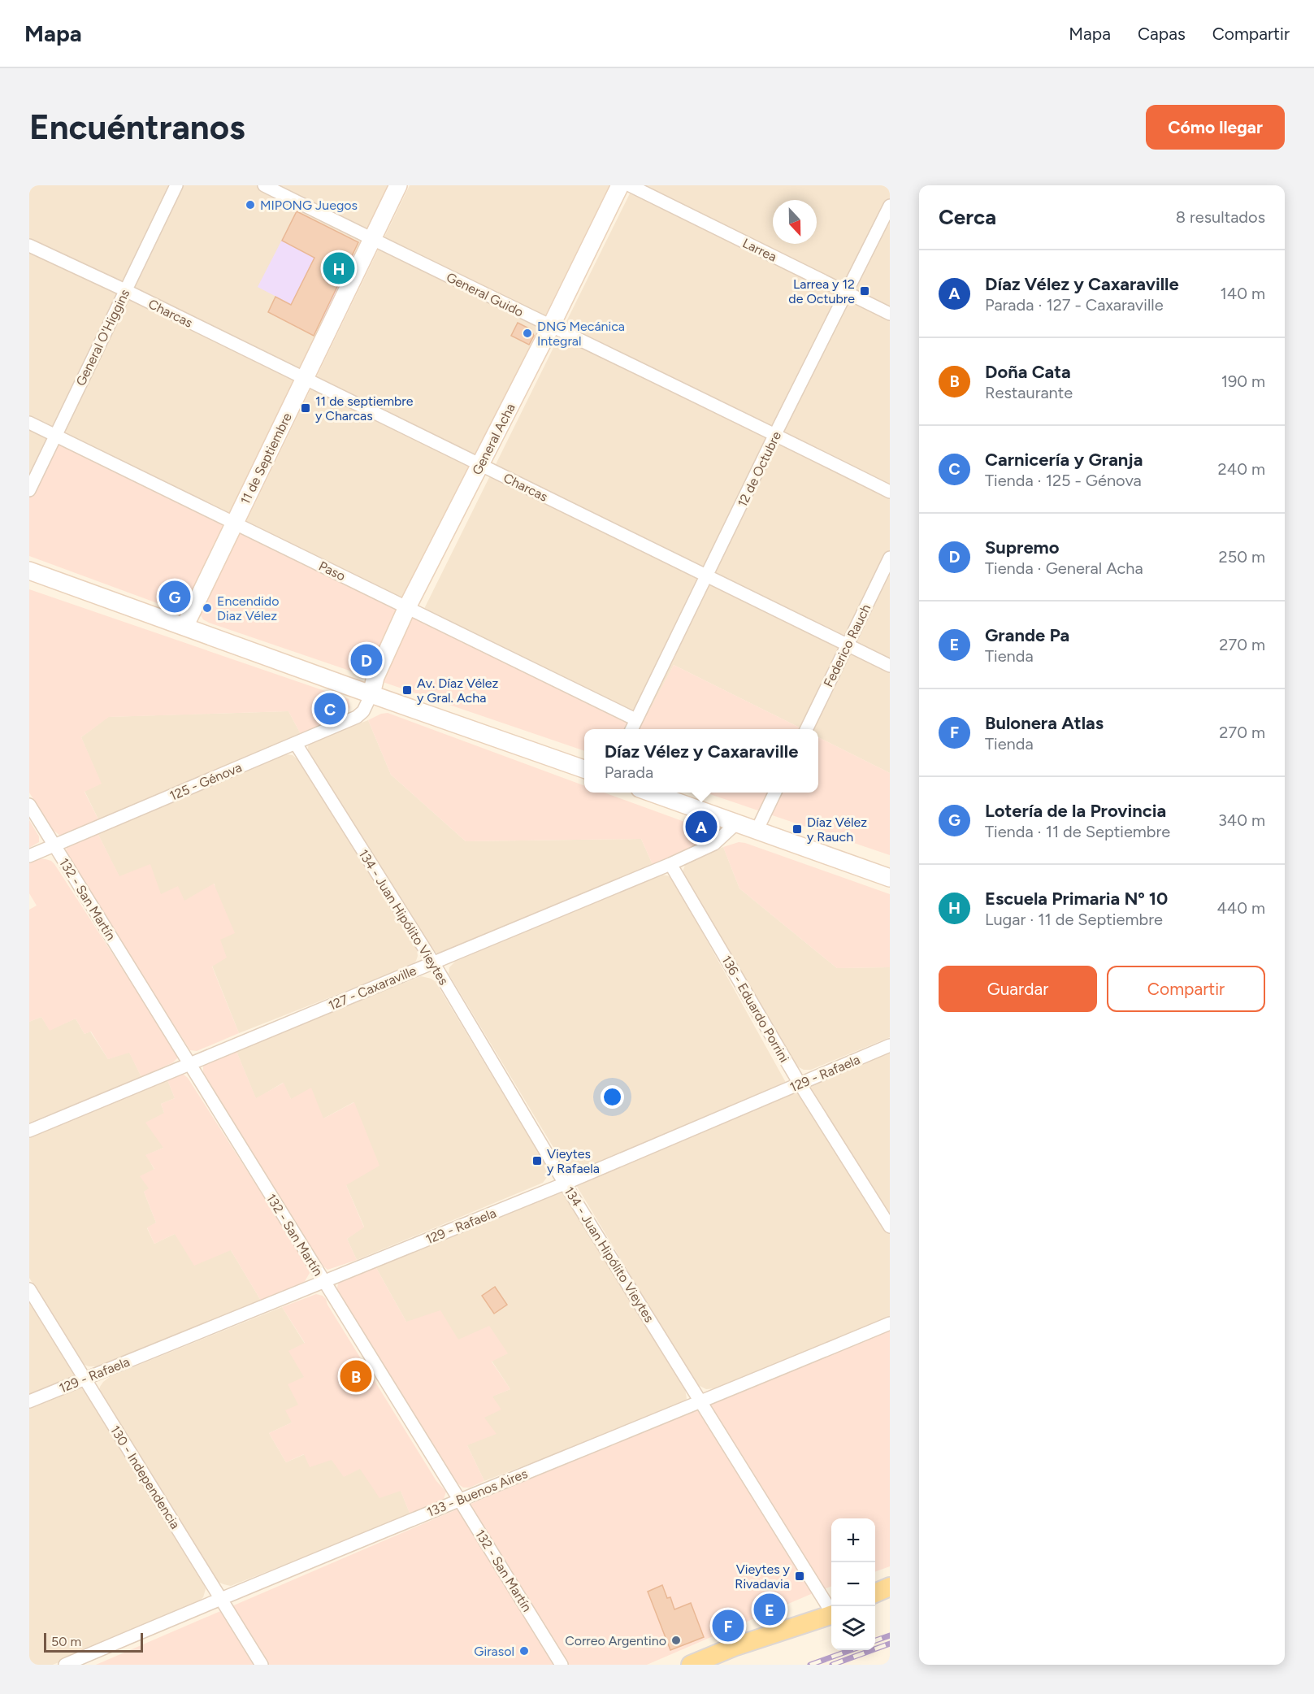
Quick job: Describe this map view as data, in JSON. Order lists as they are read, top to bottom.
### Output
{
  "streets": {
    "street": [
      "Larrea",
      "General Guido",
      "Charcas",
      "General O'Higgins",
      "General Acha",
      "11 de Septiembre",
      "12 de Octubre",
      "Paso",
      "Federico Rauch",
      "125 - Génova",
      "132 - San Martín",
      "134 - Juan Hipólito Vieytes",
      "127 - Caxaraville",
      "136 - Eduardo Porrini",
      "129 - Rafaela",
      "130 - Independencia",
      "133 - Buenos Aires"
    ]
  },
  "crossings": [
    ["Larrea", "12 de Octubre"],
    ["General Guido", "General Acha"],
    ["General Guido", "11 de Septiembre"],
    ["General Guido", "12 de Octubre"],
    ["Charcas", "General O'Higgins"],
    ["Charcas", "General Acha"],
    ["Charcas", "11 de Septiembre"],
    ["Charcas", "12 de Octubre"],
    ["Charcas", "Federico Rauch"],
    ["General O'Higgins", "Paso"],
    ["General Acha", "Paso"],
    ["General Acha", "125 - Génova"],
    ["11 de Septiembre", "Paso"],
    ["12 de Octubre", "Paso"],
    ["125 - Génova", "132 - San Martín"],
    ["125 - Génova", "134 - Juan Hipólito Vieytes"],
    ["132 - San Martín", "127 - Caxaraville"],
    ["132 - San Martín", "129 - Rafaela"],
    ["132 - San Martín", "133 - Buenos Aires"],
    ["134 - Juan Hipólito Vieytes", "127 - Caxaraville"],
    ["134 - Juan Hipólito Vieytes", "129 - Rafaela"],
    ["134 - Juan Hipólito Vieytes", "133 - Buenos Aires"],
    ["127 - Caxaraville", "136 - Eduardo Porrini"],
    ["136 - Eduardo Porrini", "129 - Rafaela"],
    ["129 - Rafaela", "130 - Independencia"],
    ["130 - Independencia", "133 - Buenos Aires"]
  ],
  "places": {
    "other": [
      "MIPONG Juegos",
      "DNG Mecánica Integral",
      "Encendido Diaz Vélez",
      "Correo Argentino",
      "Girasol"
    ],
    "transit": [
      "Larrea y 12 de Octubre",
      "11 de septiembre y Charcas",
      "Av. Díaz Vélez y Gral. Acha",
      "Díaz Vélez y Rauch",
      "Vieytes y Rafaela",
      "Vieytes y Rivadavia"
    ]
  },
  "scale_bar": "50 m",
  "north": "bottom",
  "page": {
    "header": "Mapa",
    "nav": ["Mapa", "Capas", "Compartir"],
    "buttons": [
      "Cómo llegar",
      ["Guardar", "Compartir"]
    ],
    "title": "Encuéntranos",
    "heading": ["Cerca", "8 resultados"],
    "list": [
      {
        "mark": "A",
        "name": "Díaz Vélez y Caxaraville",
        "note": "Parada · 127 - Caxaraville",
        "value": "140 m"
      },
      {
        "mark": "B",
        "name": "Doña Cata",
        "note": "Restaurante",
        "value": "190 m"
      },
      {
        "mark": "C",
        "name": "Carnicería y Granja",
        "note": "Tienda · 125 - Génova",
        "value": "240 m"
      },
      {
        "mark": "D",
        "name": "Supremo",
        "note": "Tienda · General Acha",
        "value": "250 m"
      },
      {
        "mark": "E",
        "name": "Grande Pa",
        "note": "Tienda",
        "value": "270 m"
      },
      {
        "mark": "F",
        "name": "Bulonera Atlas",
        "note": "Tienda",
        "value": "270 m"
      },
      {
        "mark": "G",
        "name": "Lotería de la Provincia",
        "note": "Tienda · 11 de Septiembre",
        "value": "340 m"
      },
      {
        "mark": "H",
        "name": "Escuela Primaria Nº 10",
        "note": "Lugar · 11 de Septiembre",
        "value": "440 m"
      }
    ],
    "pins": [
      "H",
      "G",
      "D",
      "C",
      "A",
      "B",
      "E",
      "F"
    ],
    "popup": ["Díaz Vélez y Caxaraville", "Parada"],
    "map_buttons": ["+", "−"],
    "scale": "50 m"
  }
}
